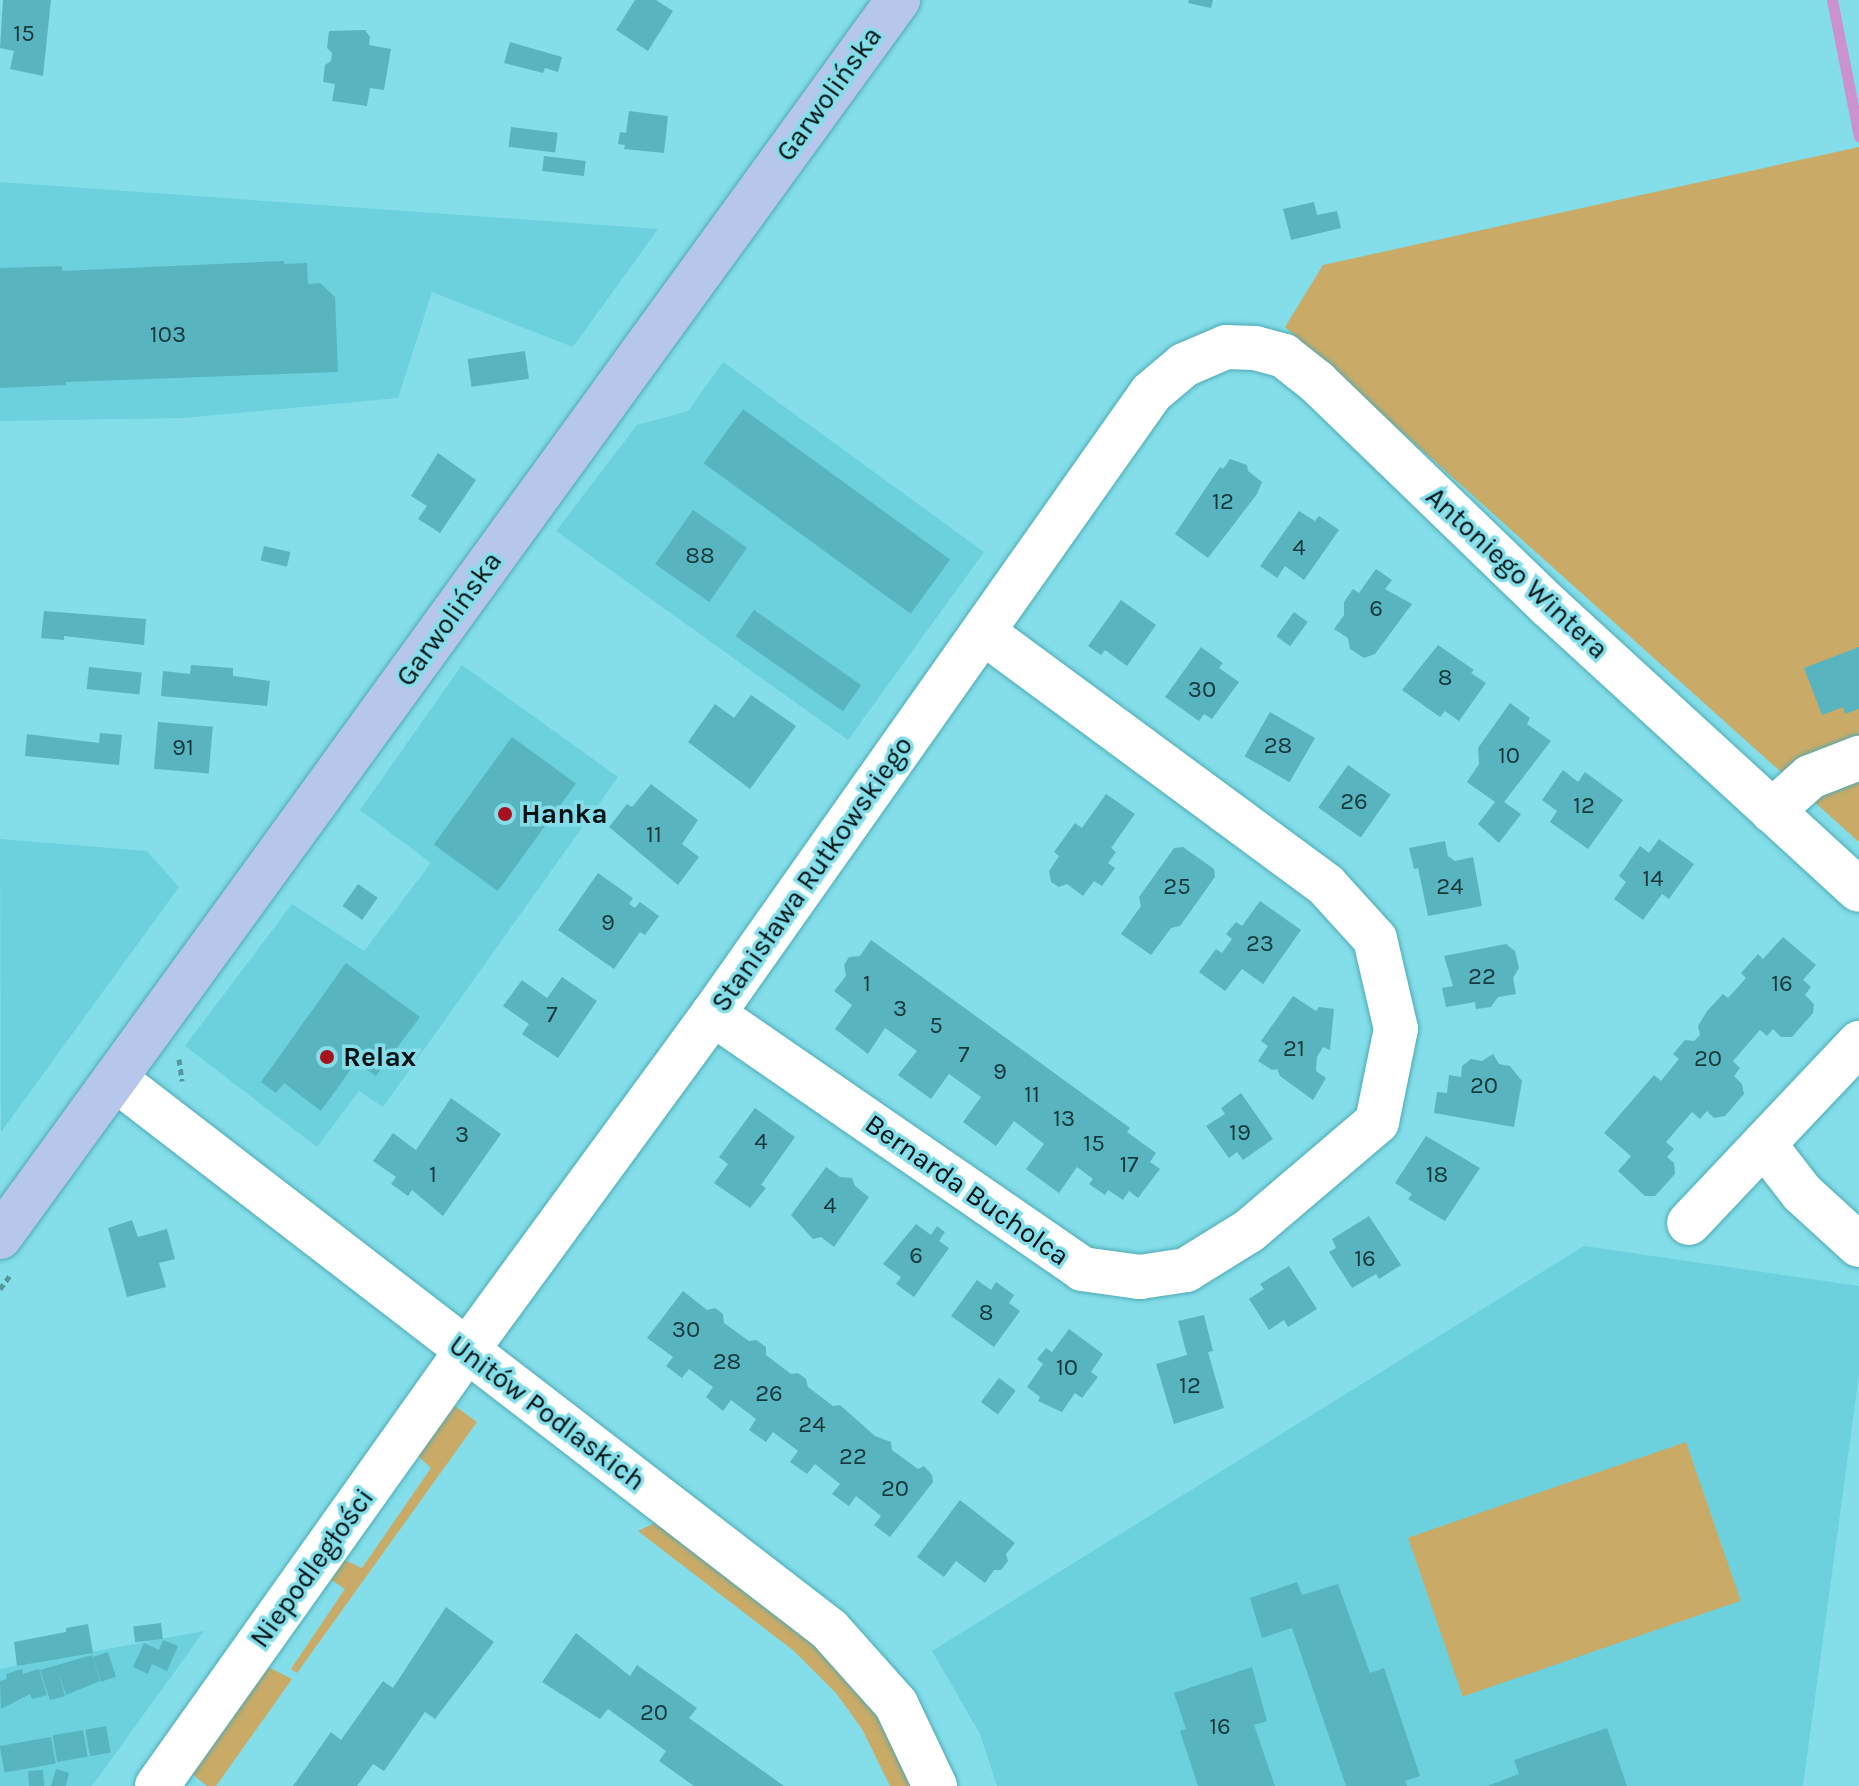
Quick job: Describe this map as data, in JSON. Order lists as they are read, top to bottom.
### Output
{
  "streets": {
    "main road": ["Garwolińska"],
    "street": [
      "Antoniego Wintera",
      "Stanisława Rutkowskiego",
      "Bernarda Bucholca",
      "Unitów Podlaskich",
      "Niepodległości"
    ]
  },
  "crossings": [
    ["Garwolińska", "Unitów Podlaskich"],
    ["Antoniego Wintera", "Stanisława Rutkowskiego"],
    ["Stanisława Rutkowskiego", "Bernarda Bucholca"],
    ["Stanisława Rutkowskiego", "Unitów Podlaskich"],
    ["Stanisława Rutkowskiego", "Niepodległości"],
    ["Unitów Podlaskich", "Niepodległości"]
  ],
  "places": ["Hanka", "Relax"],
  "house_numbers": [
    "15",
    "103",
    "12",
    "4",
    "88",
    "6",
    "8",
    "30",
    "28",
    "91",
    "10",
    "26",
    "12",
    "11",
    "14",
    "25",
    "24",
    "9",
    "23",
    "22",
    "1",
    "16",
    "3",
    "7",
    "5",
    "21",
    "7",
    "20",
    "9",
    "20",
    "11",
    "13",
    "19",
    "3",
    "4",
    "15",
    "17",
    "1",
    "18",
    "4",
    "6",
    "16",
    "8",
    "30",
    "28",
    "10",
    "12",
    "26",
    "24",
    "22",
    "20",
    "20",
    "16"
  ]
}
